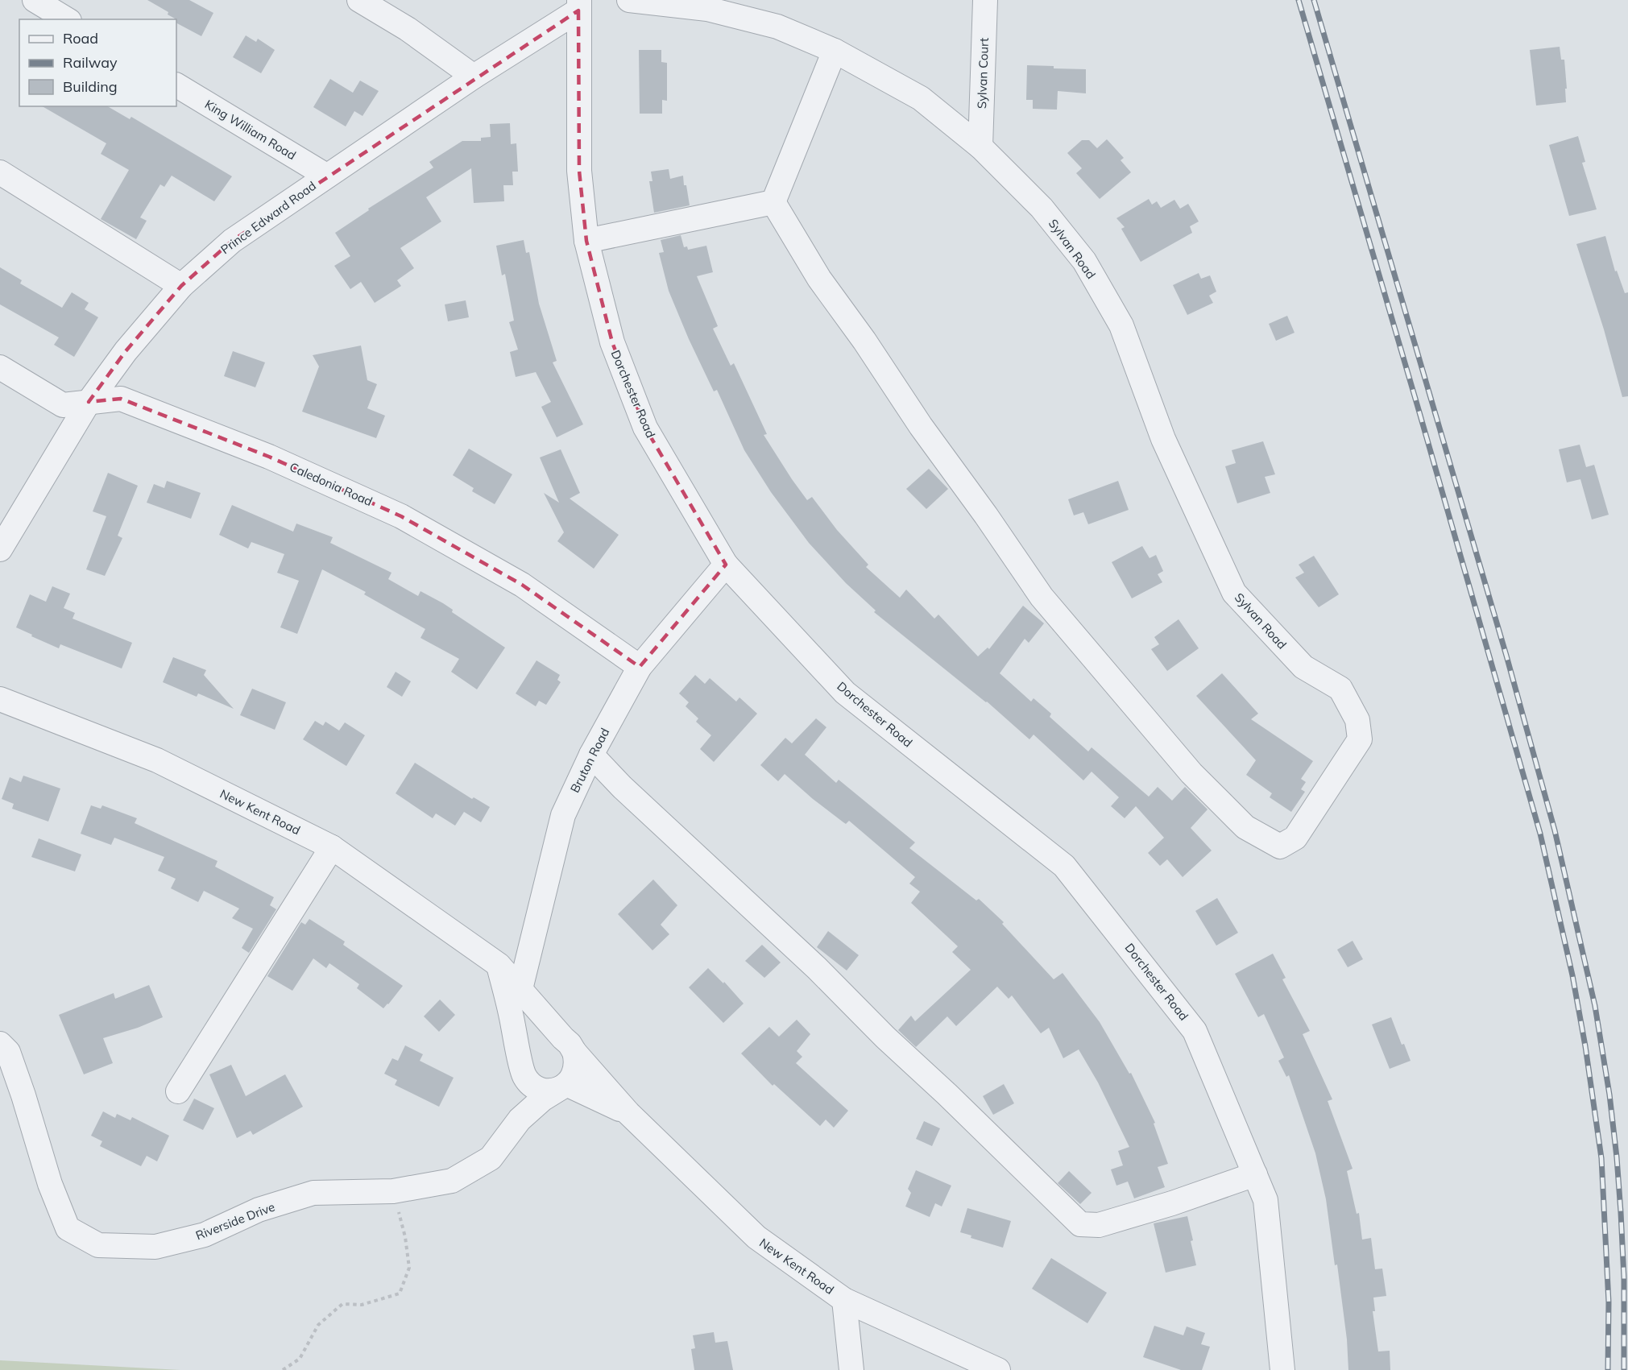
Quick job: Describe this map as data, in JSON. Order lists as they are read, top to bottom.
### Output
{
  "streets": {
    "street": [
      "Sylvan Court",
      "King William Road",
      "Prince Edward Road",
      "Sylvan Road",
      "Dorchester Road",
      "Caledonia Road",
      "Bruton Road",
      "New Kent Road",
      "Riverside Drive"
    ]
  },
  "crossings": [
    ["Sylvan Court", "Sylvan Road"],
    ["King William Road", "Prince Edward Road"],
    ["Prince Edward Road", "Dorchester Road"],
    ["Prince Edward Road", "Caledonia Road"],
    ["Dorchester Road", "Bruton Road"],
    ["Caledonia Road", "Bruton Road"],
    ["Bruton Road", "New Kent Road"],
    ["New Kent Road", "Riverside Drive"]
  ],
  "legend": ["Road", "Railway", "Building"]
}
